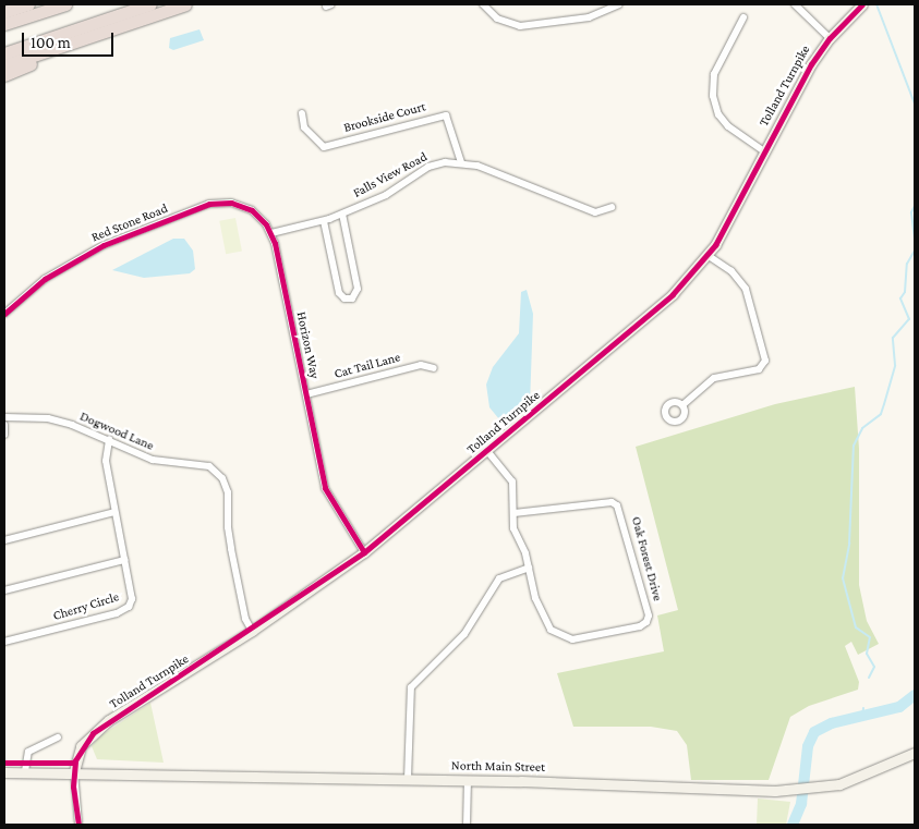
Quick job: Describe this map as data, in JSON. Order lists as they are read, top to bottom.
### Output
{
  "streets": {
    "street": [
      "Tolland Turnpike",
      "Brookside Court",
      "Falls View Road",
      "Red Stone Road",
      "Horizon Way",
      "Cat Tail Lane",
      "Dogwood Lane",
      "Oak Forest Drive",
      "Cherry Circle",
      "North Main Street"
    ]
  },
  "crossings": [
    ["Tolland Turnpike", "Horizon Way"],
    ["Tolland Turnpike", "Dogwood Lane"],
    ["Tolland Turnpike", "Oak Forest Drive"],
    ["Tolland Turnpike", "North Main Street"],
    ["Brookside Court", "Falls View Road"],
    ["Falls View Road", "Horizon Way"],
    ["Red Stone Road", "Horizon Way"],
    ["Horizon Way", "Cat Tail Lane"],
    ["Dogwood Lane", "Cherry Circle"]
  ],
  "scale_bar": "100 m"
}
